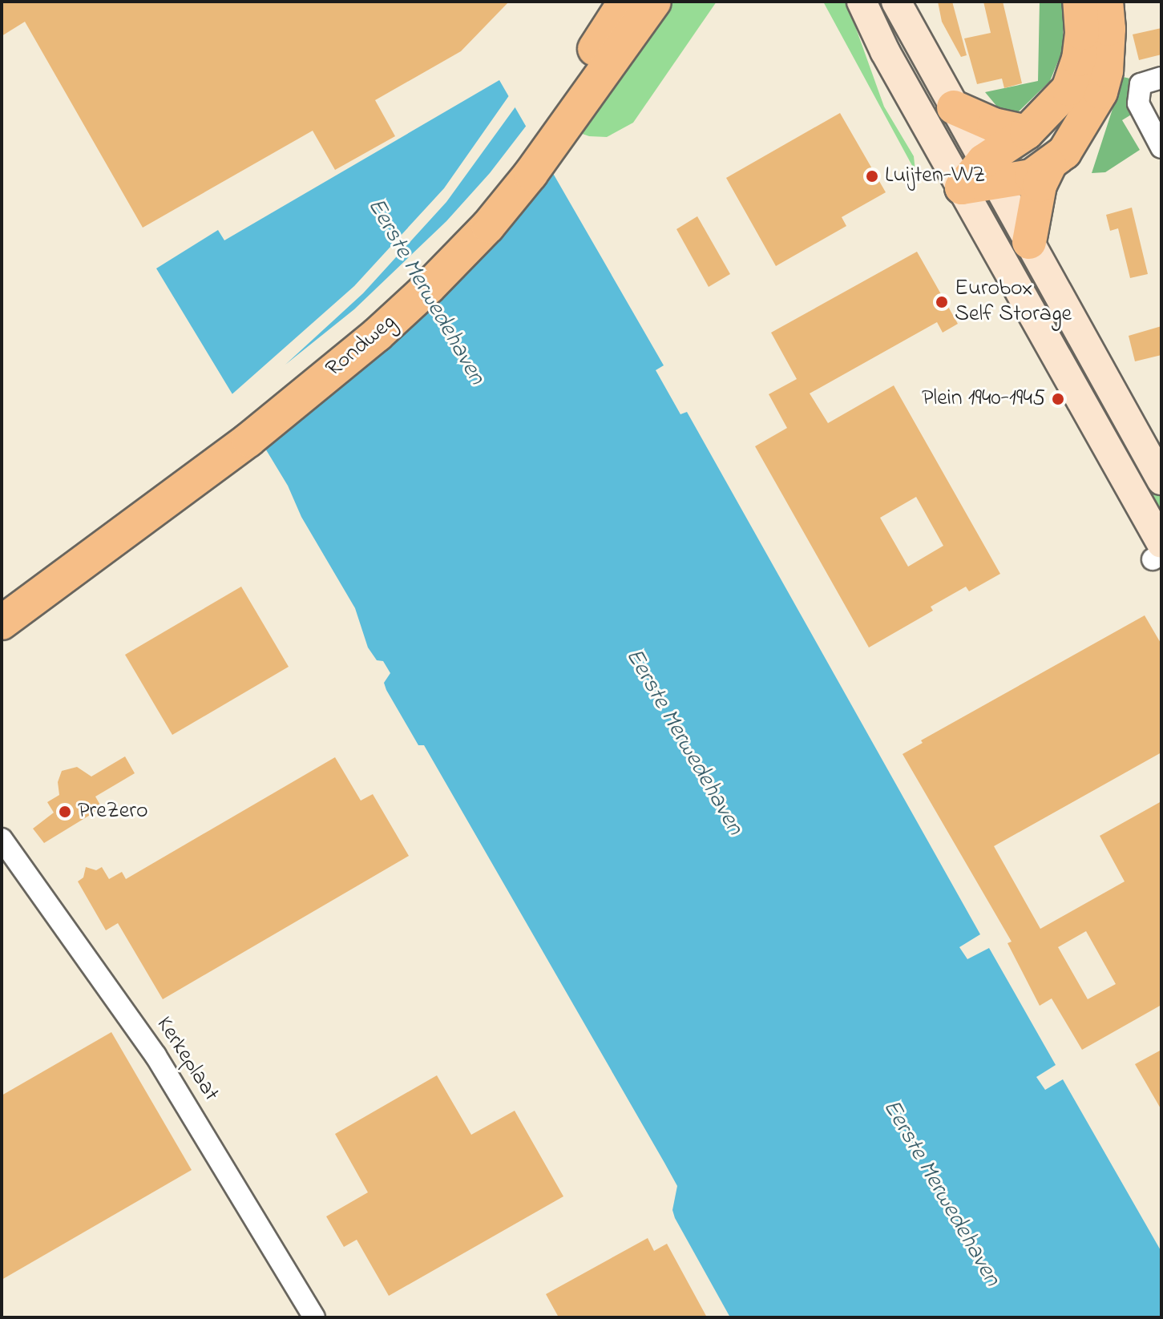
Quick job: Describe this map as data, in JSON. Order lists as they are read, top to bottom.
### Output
{
  "streets": {
    "main road": ["Rondweg"],
    "street": ["Kerkeplaat"]
  },
  "water": ["Eerste Merwedehaven"],
  "places": [
    "Luijten-VVZ",
    "Eurobox Self Storage",
    "Plein 1940-1945",
    "PreZero"
  ]
}
